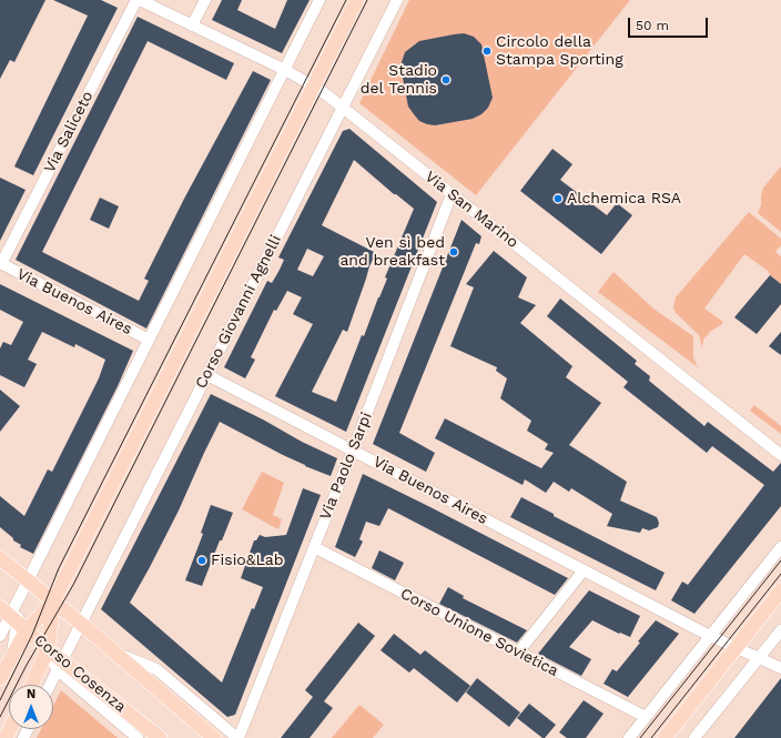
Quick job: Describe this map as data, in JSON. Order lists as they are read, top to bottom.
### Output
{
  "streets": {
    "main road": ["Corso Giovanni Agnelli", "Corso Cosenza"],
    "street": [
      "Via Saliceto",
      "Via San Marino",
      "Via Buenos Aires",
      "Via Paolo Sarpi",
      "Corso Unione Sovietica"
    ]
  },
  "crossings": [
    ["Via Saliceto", "Via Buenos Aires"],
    ["Via San Marino", "Corso Giovanni Agnelli"],
    ["Via San Marino", "Via Paolo Sarpi"],
    ["Via Buenos Aires", "Corso Giovanni Agnelli"],
    ["Via Buenos Aires", "Via Paolo Sarpi"],
    ["Corso Giovanni Agnelli", "Corso Cosenza"],
    ["Via Paolo Sarpi", "Corso Unione Sovietica"]
  ],
  "places": [
    "Circolo della Stampa Sporting",
    "Stadio del Tennis",
    "Alchemica RSA",
    "Ven sì bed and breakfast",
    "Fisio&Lab"
  ],
  "scale_bar": "50 m",
  "north": "top"
}
